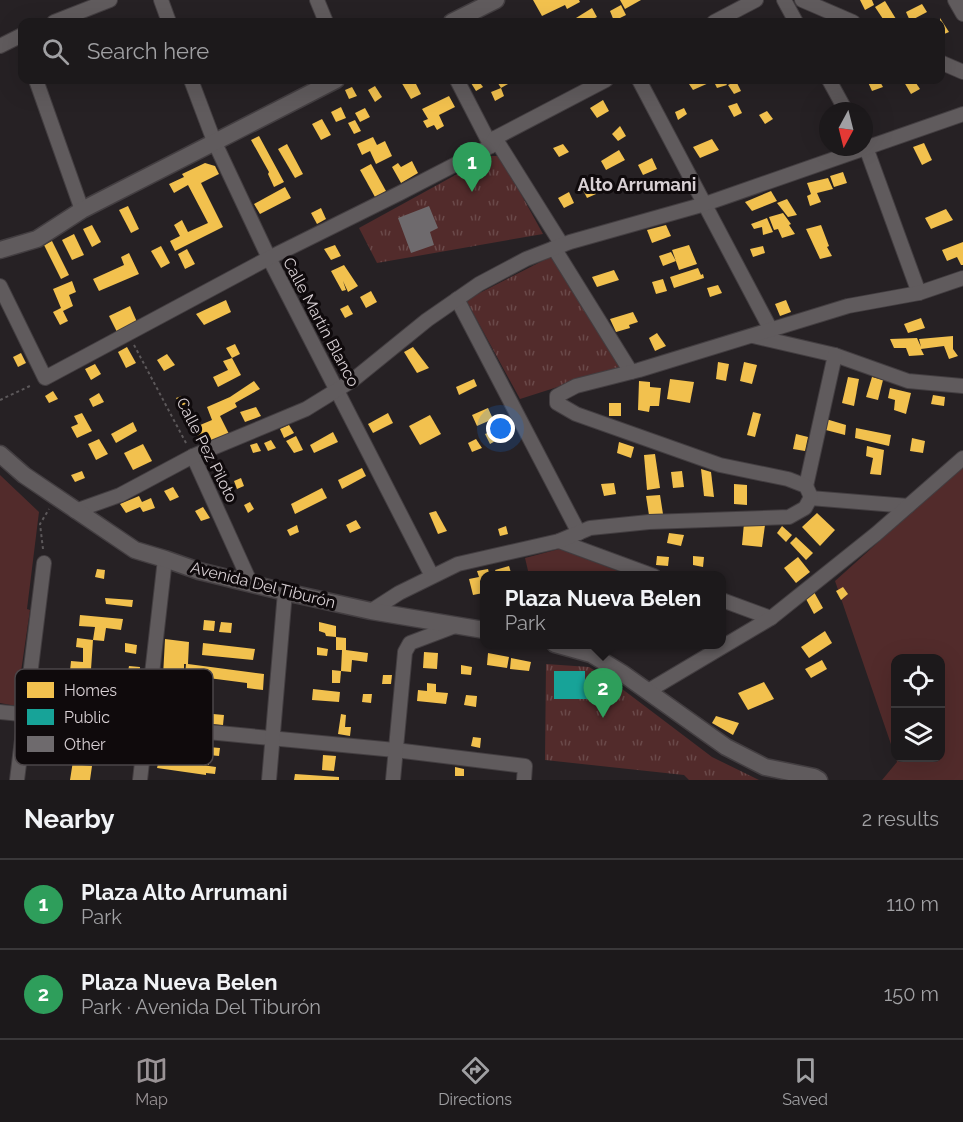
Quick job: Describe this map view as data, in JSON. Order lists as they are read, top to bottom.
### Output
{
  "streets": {
    "street": ["Calle Martín Blanco", "Calle Pez Piloto", "Avenida Del Tiburón"]
  },
  "crossings": [
    ["Calle Pez Piloto", "Avenida Del Tiburón"]
  ],
  "districts": ["Alto Arrumani"],
  "legend": ["Homes", "Public", "Other"],
  "north": "bottom",
  "page": {
    "search": "Search here",
    "pins": ["1", "2"],
    "popup": ["Plaza Nueva Belen", "Park"],
    "heading": ["Nearby", "2 results"],
    "list": [
      {
        "mark": "1",
        "name": "Plaza Alto Arrumani",
        "note": "Park",
        "value": "110 m"
      },
      {
        "mark": "2",
        "name": "Plaza Nueva Belen",
        "note": "Park · Avenida Del Tiburón",
        "value": "150 m"
      }
    ],
    "nav": ["Map", "Directions", "Saved"]
  }
}
